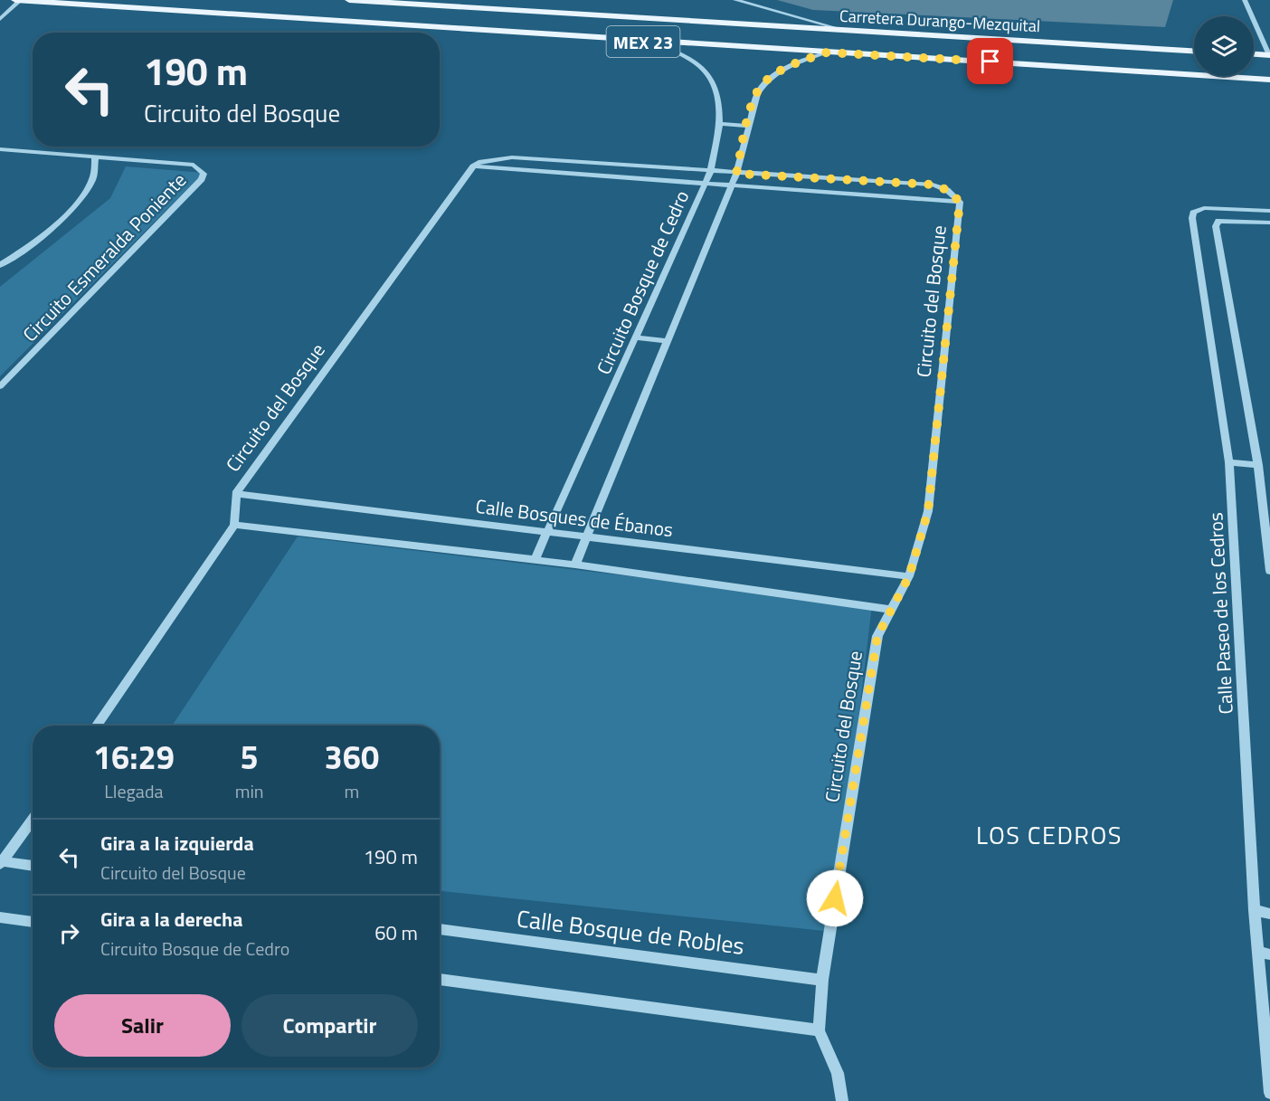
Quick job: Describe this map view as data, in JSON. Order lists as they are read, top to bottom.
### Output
{
  "streets": {
    "main road": ["Carretera Durango-Mezquital", "MEX 23"],
    "street": [
      "Circuito Esmeralda Poniente",
      "Circuito Bosque de Cedro",
      "Circuito del Bosque",
      "Calle Bosques de Ébanos",
      "Calle Paseo de los Cedros",
      "Calle Bosque de Robles"
    ]
  },
  "crossings": [
    ["Carretera Durango-Mezquital", "MEX 23"],
    ["MEX 23", "Circuito Bosque de Cedro"],
    ["Circuito Bosque de Cedro", "Circuito del Bosque"],
    ["Circuito Bosque de Cedro", "Calle Bosques de Ébanos"],
    ["Circuito del Bosque", "Calle Bosques de Ébanos"],
    ["Circuito del Bosque", "Calle Bosque de Robles"]
  ],
  "districts": ["LOS CEDROS"],
  "page": {
    "turn": ["190 m", "Circuito del Bosque"],
    "eta": [
      "16:29",
      "Llegada",
      "5",
      "min",
      "360",
      "m"
    ],
    "list": [
      {
        "name": "Gira a la izquierda",
        "note": "Circuito del Bosque",
        "value": "190 m"
      },
      {
        "name": "Gira a la derecha",
        "note": "Circuito Bosque de Cedro",
        "value": "60 m"
      }
    ],
    "buttons": ["Salir", "Compartir"]
  }
}
